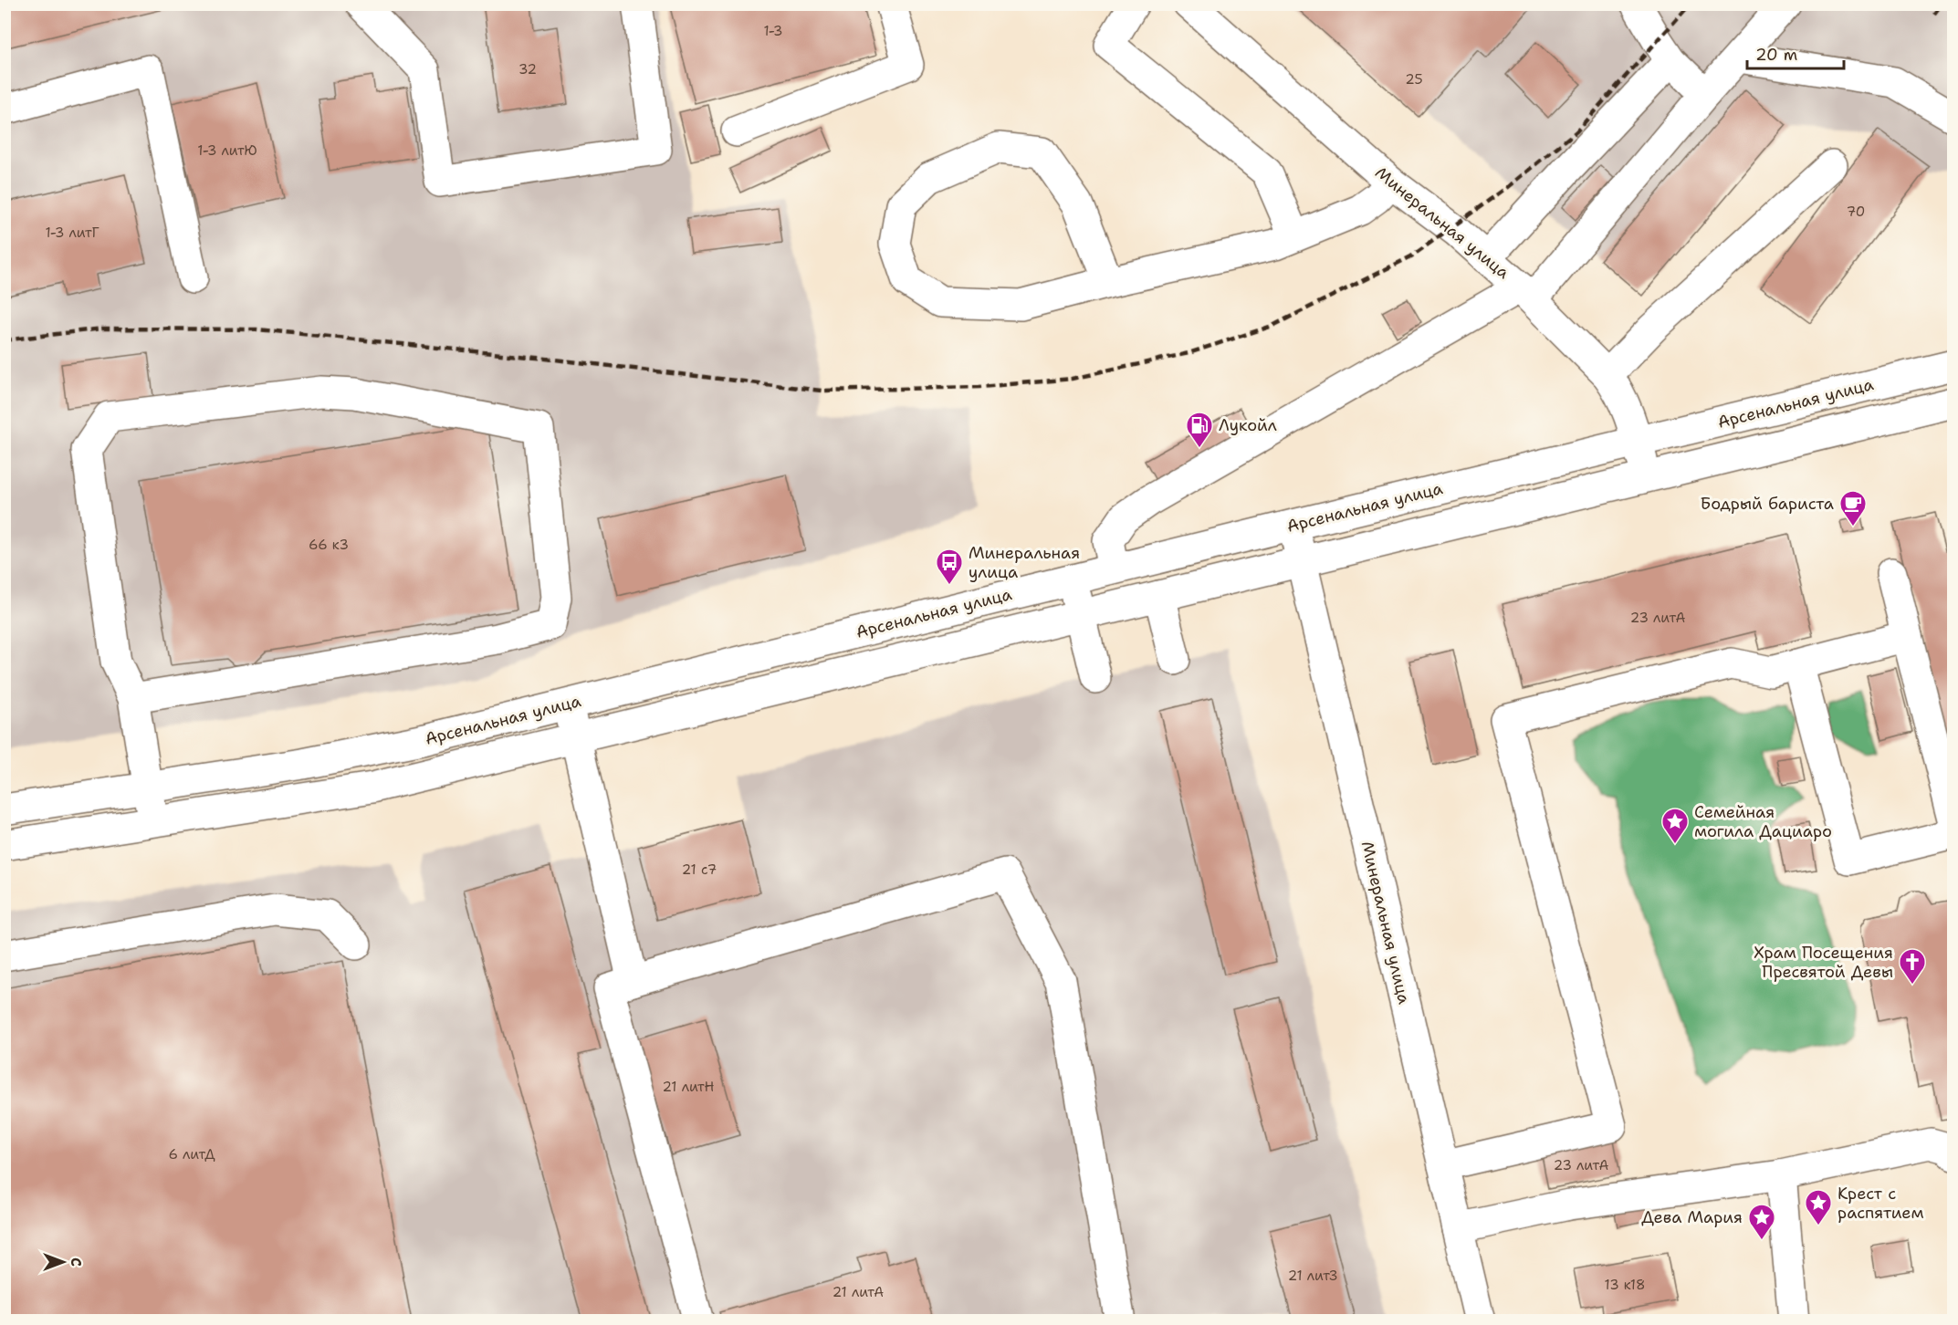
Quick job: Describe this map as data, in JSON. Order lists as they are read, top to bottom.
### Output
{
  "streets": {
    "street": ["Минеральная улица", "Арсенальная улица"]
  },
  "crossings": [
    ["Минеральная улица", "Арсенальная улица"]
  ],
  "places": {
    "fuel station": ["Лукойл"],
    "cafe": ["Бодрый бариста"],
    "bus stop": ["Минеральная улица"],
    "place": ["Семейная могила Дациаро", "Крест с распятием", "Дева Мария"],
    "church": ["Храм Посещения Пресвятой Девы"]
  },
  "house_numbers": [
    "1-3",
    "32",
    "25",
    "1-3 литЮ",
    "70",
    "1-3 литГ",
    "66 к3",
    "23 литА",
    "21 с7",
    "21 литН",
    "6 литД",
    "23 литА",
    "21 литЗ",
    "13 к18",
    "21 литА"
  ],
  "scale_bar": "20 m",
  "north": "right"
}
